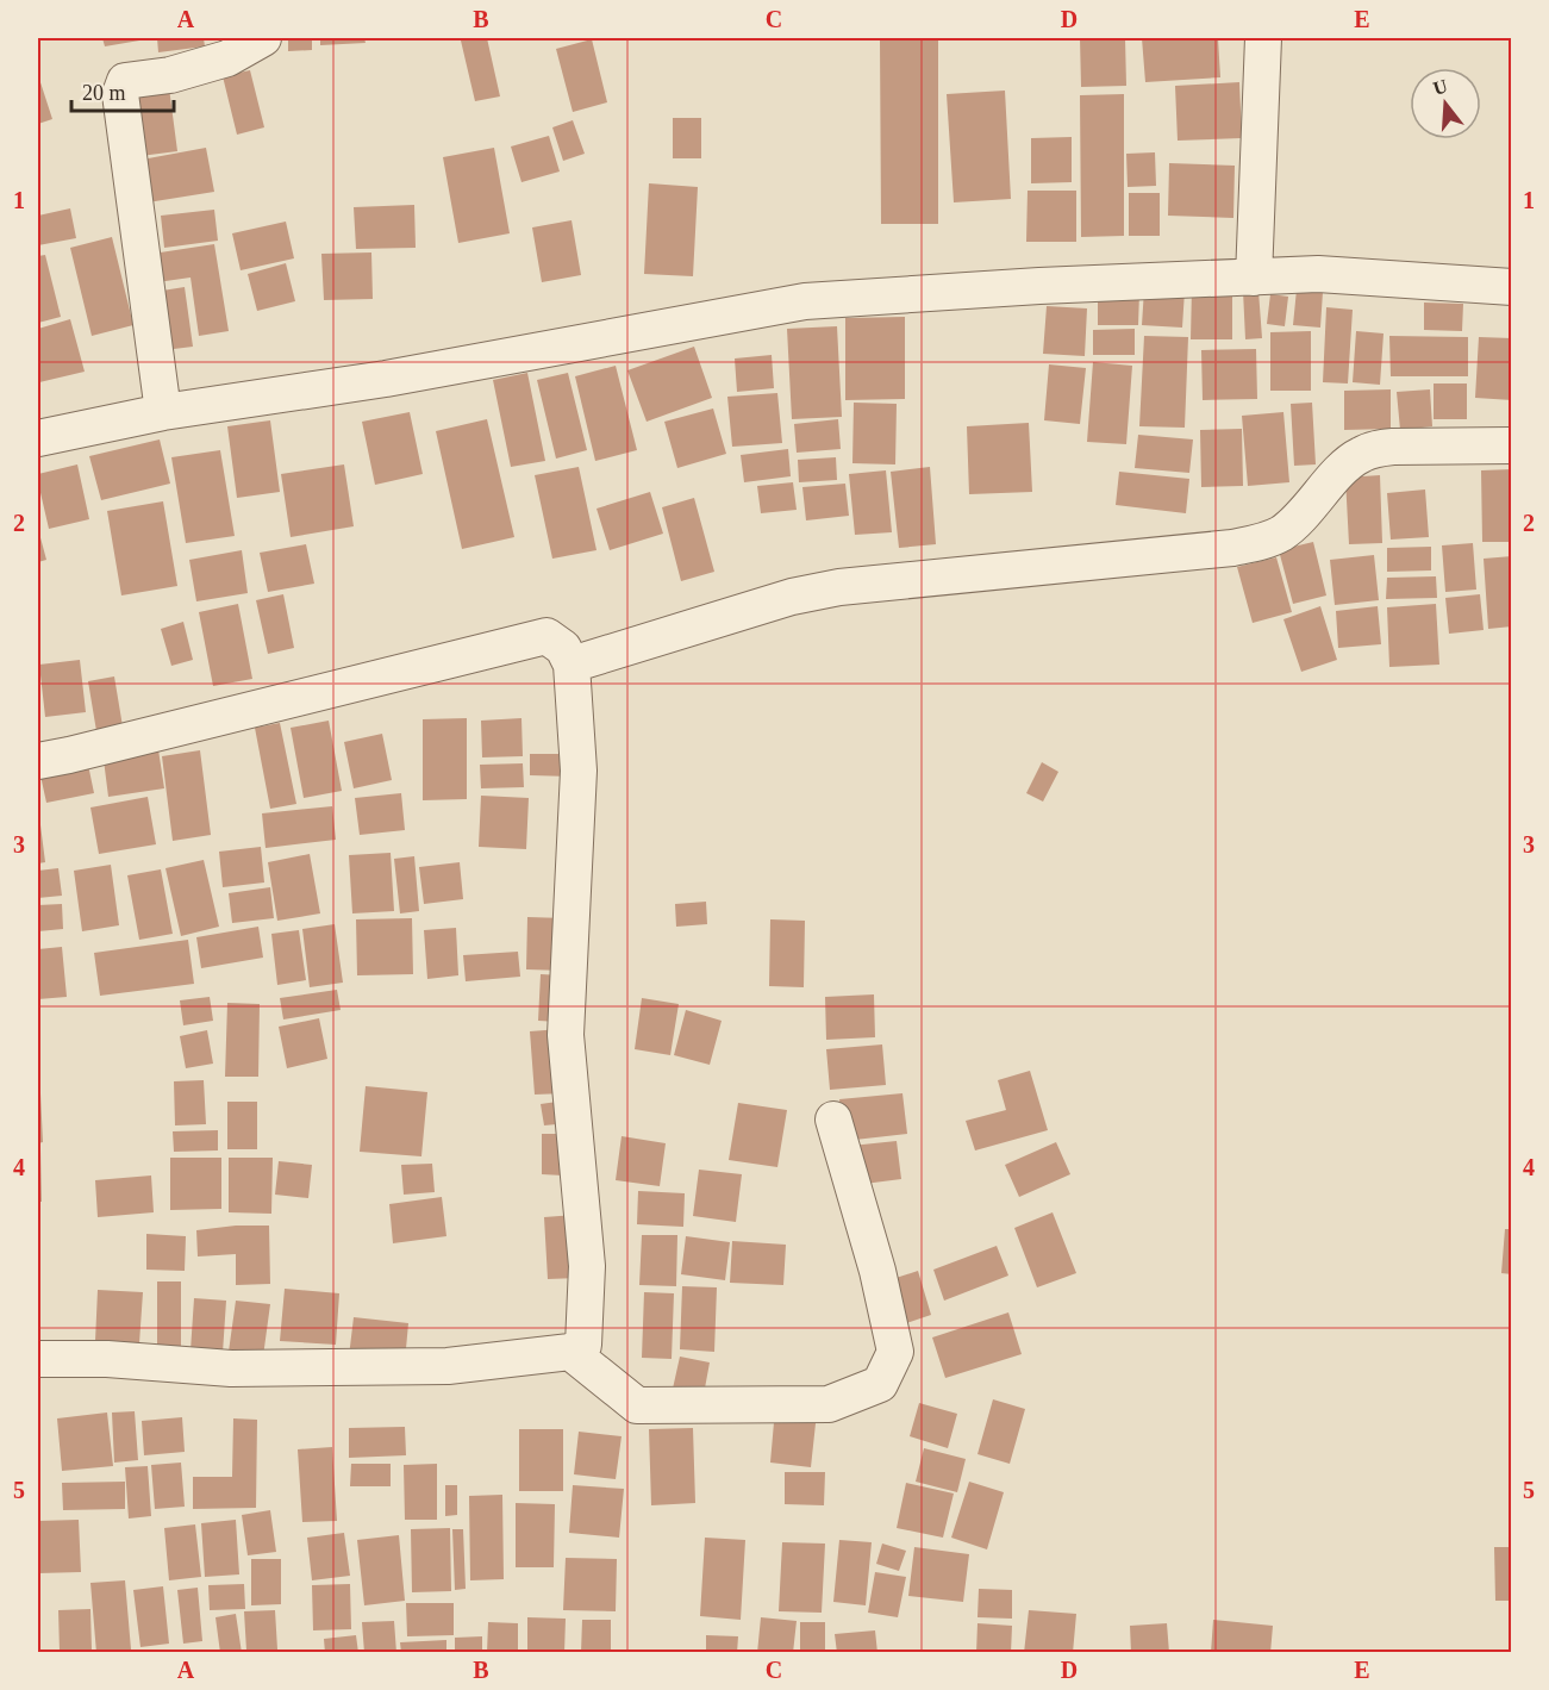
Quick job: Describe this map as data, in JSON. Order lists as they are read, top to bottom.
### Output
{
  "scale_bar": "20 m",
  "north": "top",
  "grid": {
    "columns": [
      "A",
      "B",
      "C",
      "D",
      "E"
    ],
    "rows": [
      "1",
      "2",
      "3",
      "4",
      "5"
    ]
  }
}
